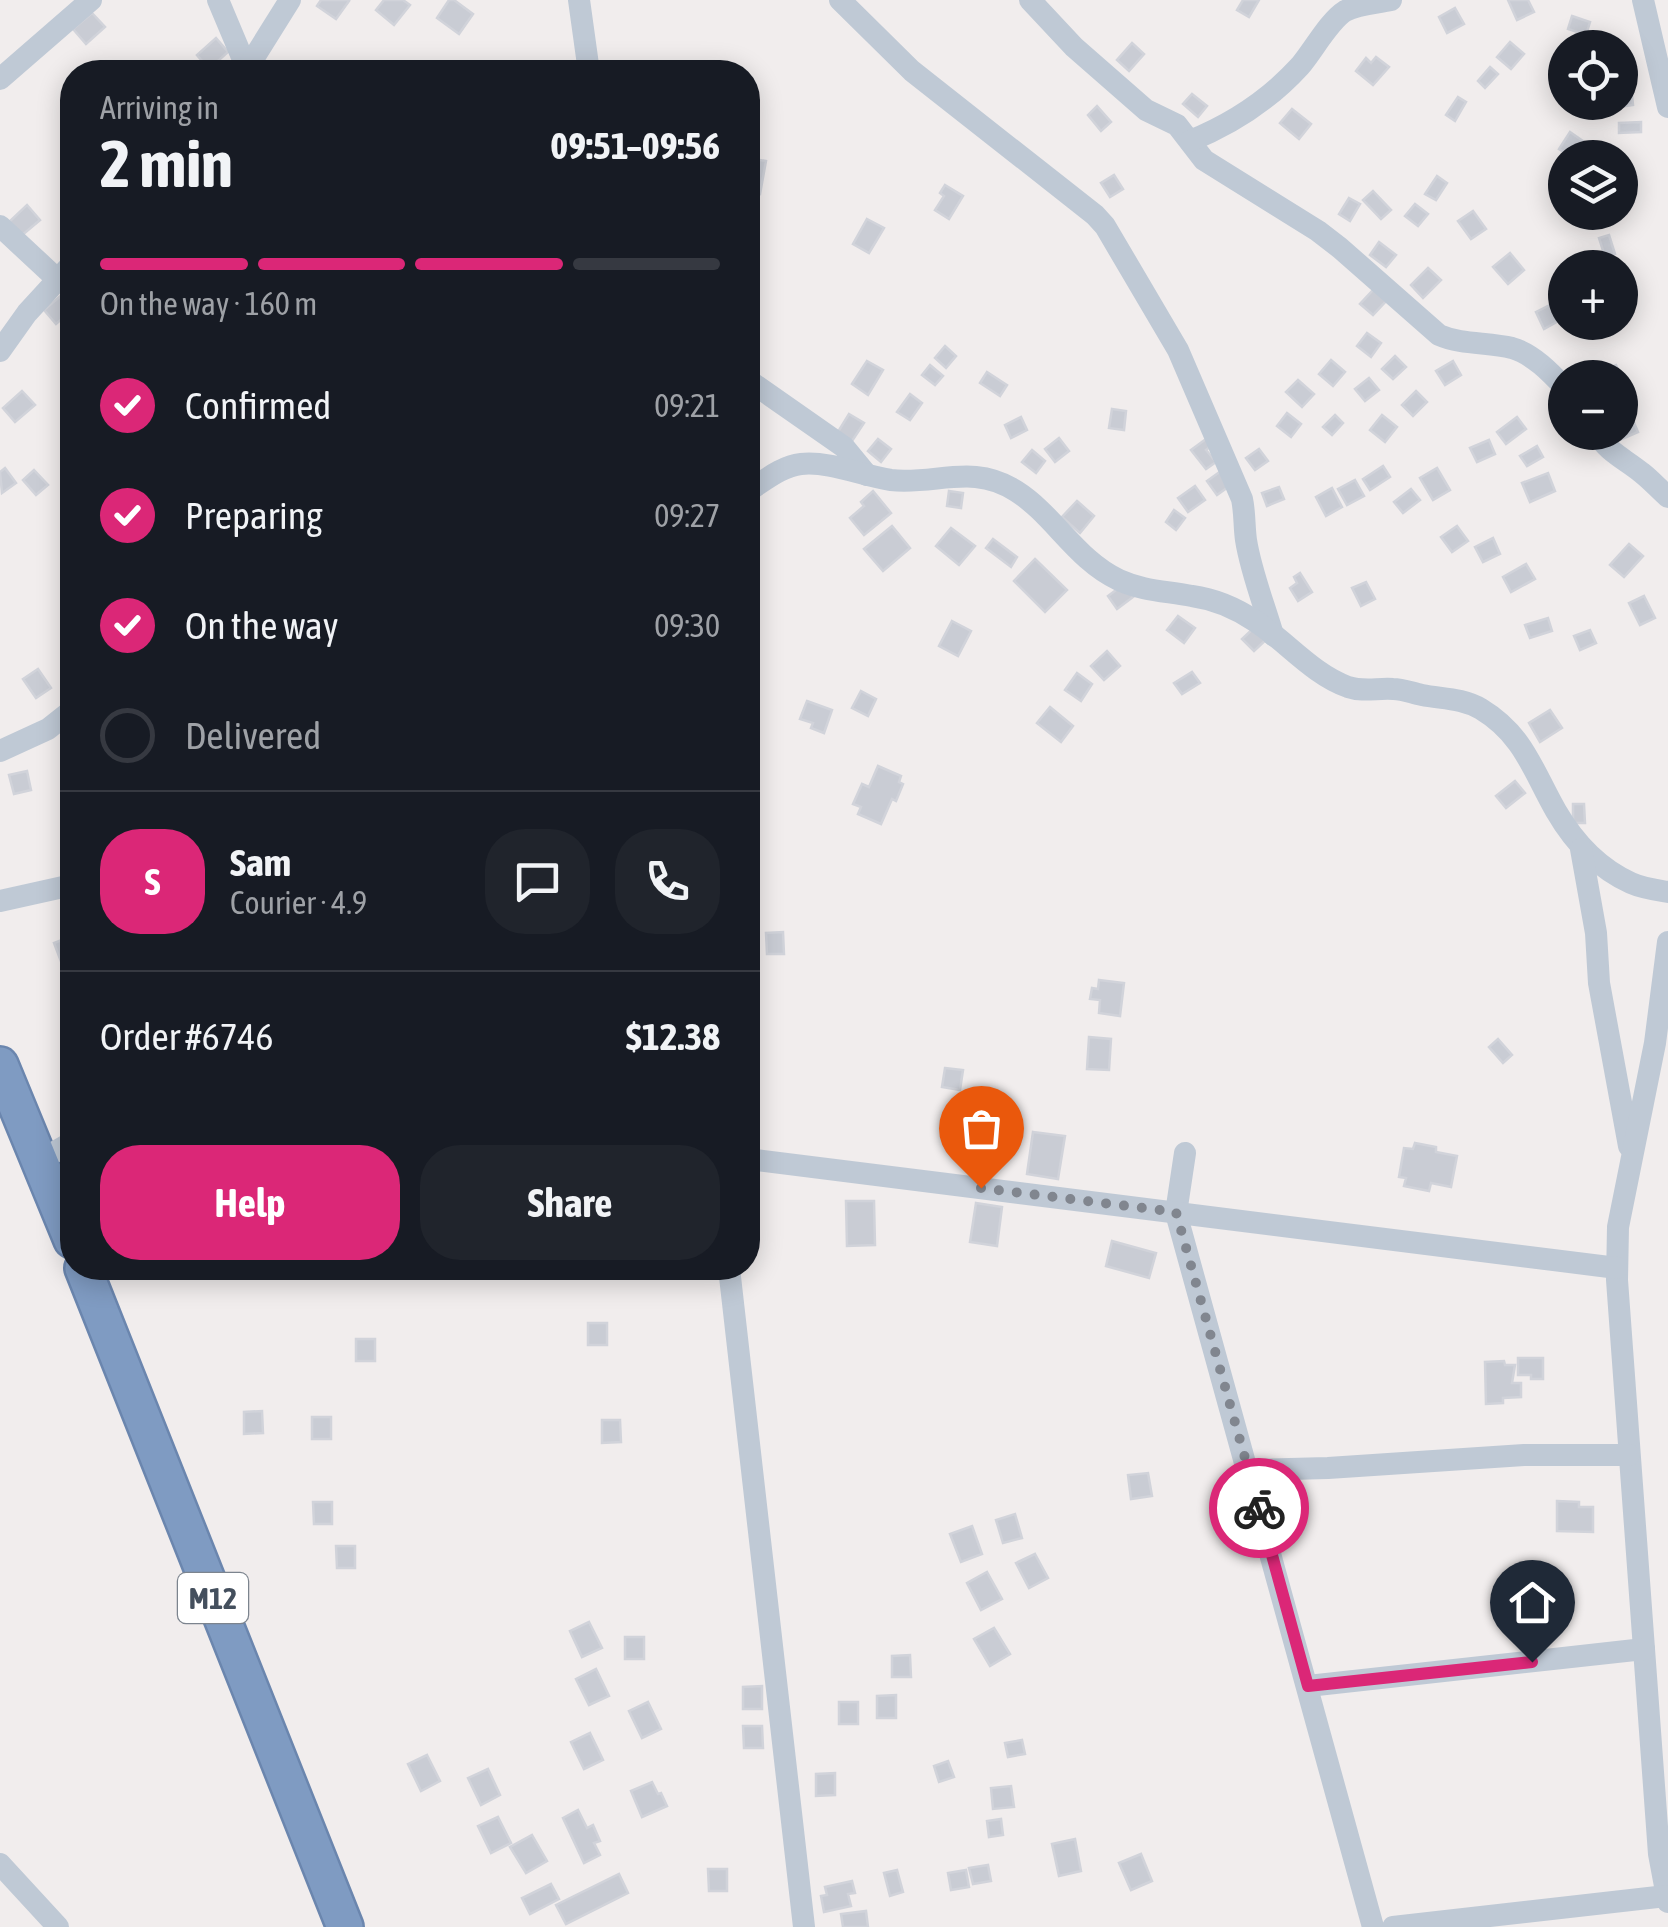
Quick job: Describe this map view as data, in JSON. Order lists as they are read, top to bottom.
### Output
{
  "streets": {
    "highway": ["M12"]
  },
  "page": {
    "map_buttons": ["+", "−"],
    "heading": ["2 min", "Arriving in", "09:51–09:56"],
    "panel": [
      "Sam",
      "Courier · 4.9",
      "Order #6746",
      "$12.38"
    ],
    "bar": "On the way · 160 m",
    "list": [
      ["Confirmed", "09:21"],
      ["Preparing", "09:27"],
      ["On the way", "09:30"],
      "Delivered"
    ],
    "round": "S",
    "buttons": ["Help", "Share"]
  }
}
